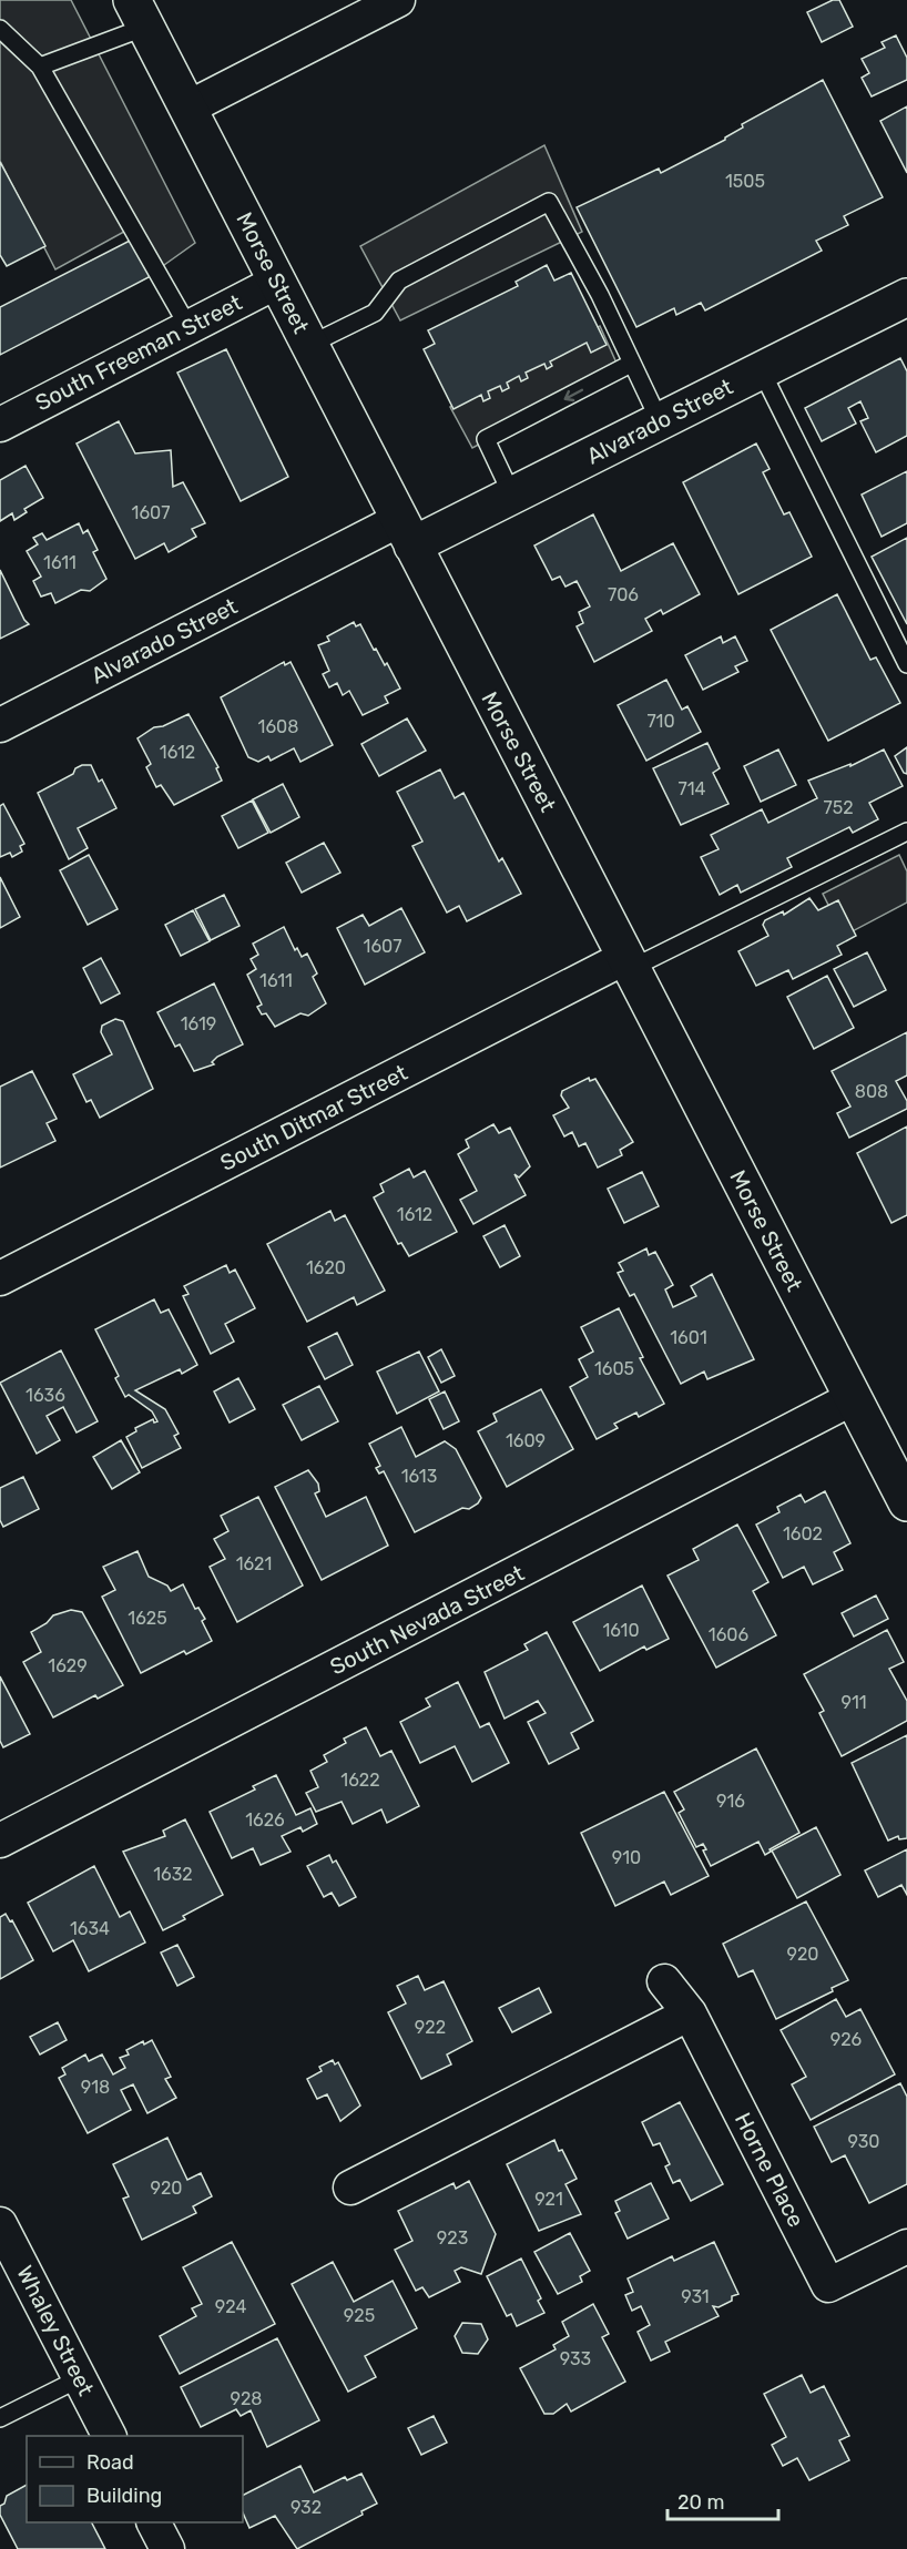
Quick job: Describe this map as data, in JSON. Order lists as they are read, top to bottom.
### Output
{
  "streets": {
    "street": [
      "Morse Street",
      "South Freeman Street",
      "Alvarado Street",
      "South Ditmar Street",
      "South Nevada Street",
      "Horne Place",
      "Whaley Street"
    ]
  },
  "crossings": [
    ["Morse Street", "South Freeman Street"],
    ["Morse Street", "Alvarado Street"],
    ["Morse Street", "South Ditmar Street"],
    ["Morse Street", "South Nevada Street"]
  ],
  "house_numbers": [
    "1505",
    "1607",
    "1611",
    "706",
    "710",
    "1608",
    "1612",
    "714",
    "752",
    "1607",
    "1611",
    "1619",
    "808",
    "1612",
    "1620",
    "1601",
    "1605",
    "1636",
    "1609",
    "1613",
    "1602",
    "1621",
    "1625",
    "1610",
    "1606",
    "1629",
    "911",
    "1622",
    "916",
    "1626",
    "910",
    "1632",
    "1634",
    "920",
    "922",
    "926",
    "918",
    "930",
    "920",
    "921",
    "923",
    "931",
    "924",
    "925",
    "933",
    "928",
    "932"
  ],
  "legend": ["Road", "Building"],
  "scale_bar": "20 m"
}
